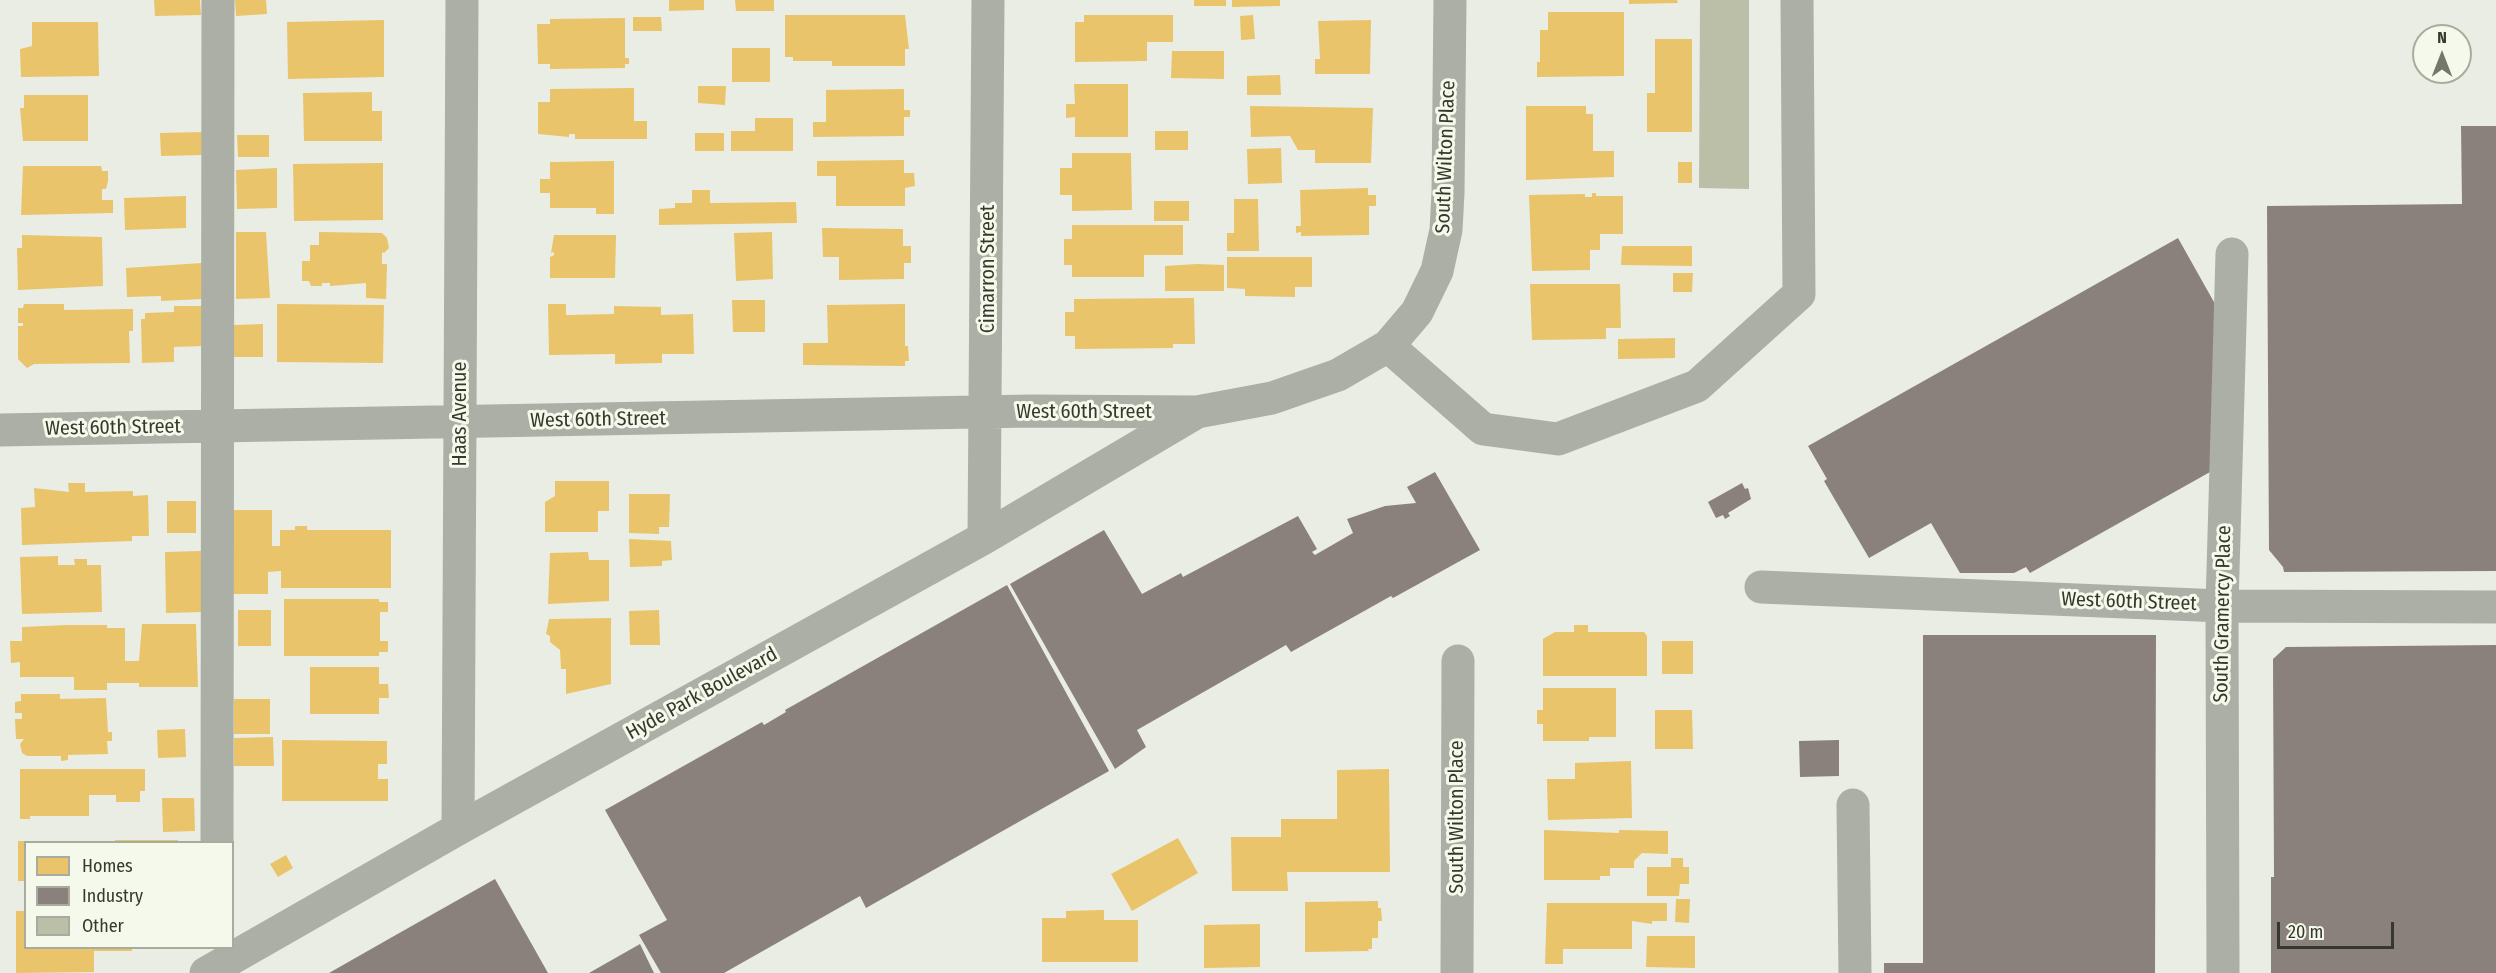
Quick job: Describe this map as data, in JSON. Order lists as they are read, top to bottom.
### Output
{
  "streets": {
    "street": [
      "South Wilton Place",
      "Cimarron Street",
      "West 60th Street",
      "Haas Avenue",
      "South Gramercy Place",
      "Hyde Park Boulevard"
    ]
  },
  "crossings": [
    ["South Wilton Place", "West 60th Street"],
    ["South Wilton Place", "Hyde Park Boulevard"],
    ["Cimarron Street", "West 60th Street"],
    ["Cimarron Street", "Hyde Park Boulevard"],
    ["West 60th Street", "Haas Avenue"],
    ["West 60th Street", "South Gramercy Place"],
    ["West 60th Street", "Hyde Park Boulevard"],
    ["Haas Avenue", "Hyde Park Boulevard"]
  ],
  "legend": ["Homes", "Industry", "Other"],
  "scale_bar": "20 m",
  "north": "top"
}
